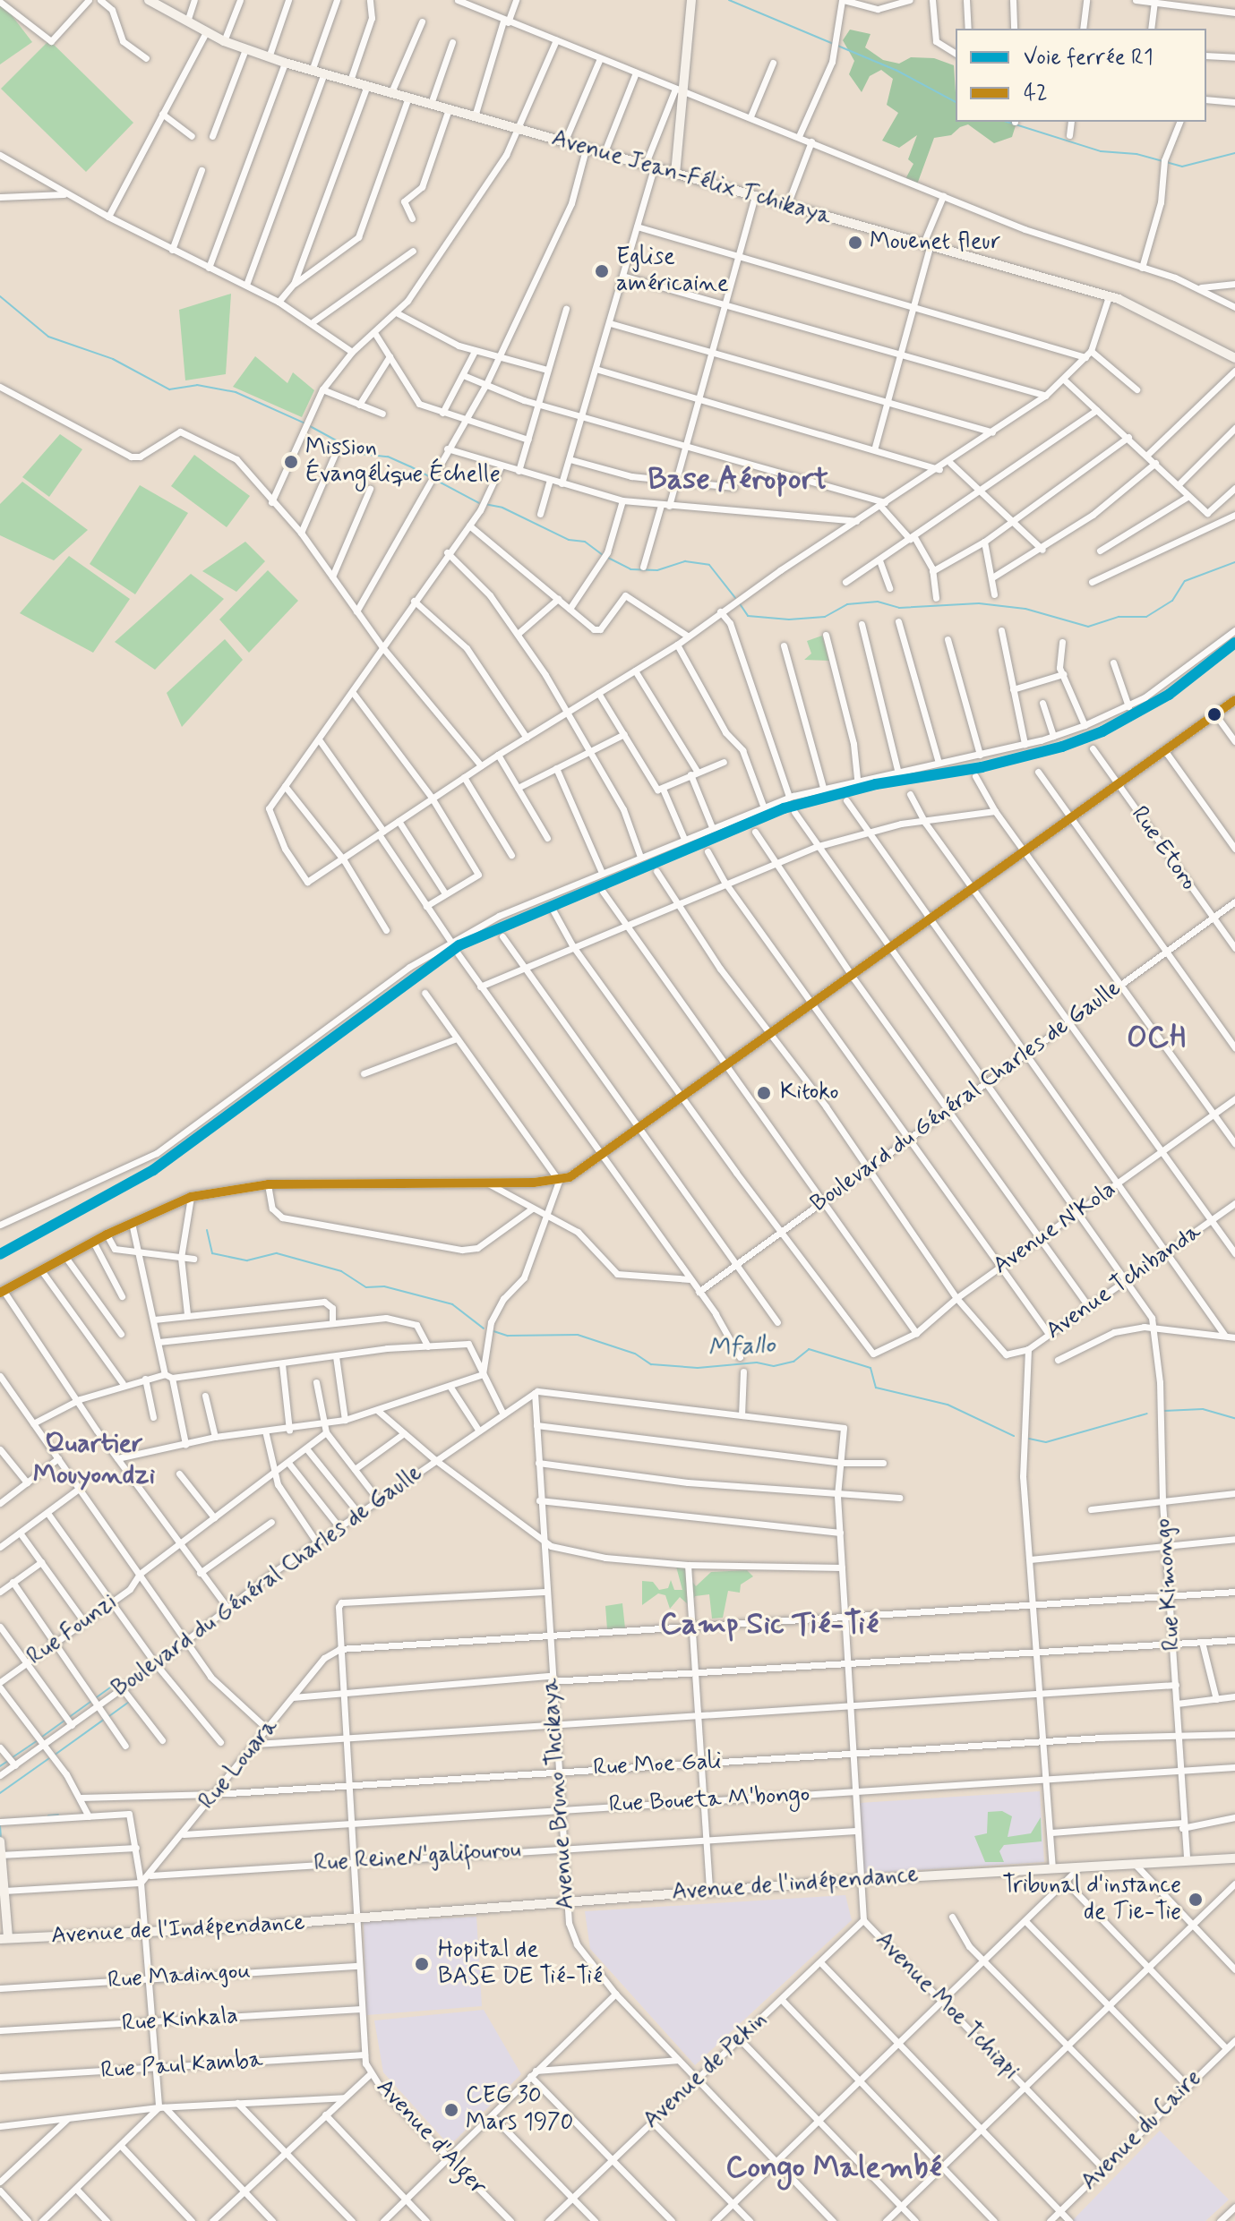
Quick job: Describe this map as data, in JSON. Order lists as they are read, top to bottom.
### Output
{
  "streets": {
    "street": [
      "Avenue Jean-Félix Tchikaya",
      "Rue Etoro",
      "Boulevard du Général Charles de Gaulle",
      "Avenue N'Kola",
      "Avenue Tchibanda",
      "Rue Kimongo",
      "Rue Founzi",
      "Rue Louara",
      "Rue Moe Gali",
      "Avenue Bruno Thcikaya",
      "Rue Boueta M'bongo",
      "Rue ReineN'galifourou",
      "Avenue de l'indépendance",
      "Avenue de l'Indépendance",
      "Rue Madingou",
      "Avenue Moe Tchiapi",
      "Rue Kinkala",
      "Rue Paul Kamba",
      "Avenue de Pekin",
      "Avenue du Caire",
      "Avenue d'Alger"
    ]
  },
  "crossings": [
    ["Rue Etoro", "Boulevard du Général Charles de Gaulle"],
    ["Boulevard du Général Charles de Gaulle", "Avenue N'Kola"],
    ["Boulevard du Général Charles de Gaulle", "Rue Kimongo"],
    ["Boulevard du Général Charles de Gaulle", "Avenue Bruno Thcikaya"],
    ["Avenue N'Kola", "Avenue Tchibanda"],
    ["Avenue N'Kola", "Rue Kimongo"],
    ["Avenue Tchibanda", "Rue Kimongo"],
    ["Rue Kimongo", "Rue Moe Gali"],
    ["Rue Kimongo", "Rue Boueta M'bongo"],
    ["Rue Kimongo", "Avenue de l'indépendance"],
    ["Rue Louara", "Rue Moe Gali"],
    ["Rue Louara", "Rue Boueta M'bongo"],
    ["Rue Louara", "Rue ReineN'galifourou"],
    ["Rue Louara", "Avenue d'Alger"],
    ["Rue Moe Gali", "Avenue Bruno Thcikaya"],
    ["Rue Moe Gali", "Avenue Moe Tchiapi"],
    ["Rue Moe Gali", "Avenue d'Alger"],
    ["Avenue Bruno Thcikaya", "Rue Boueta M'bongo"],
    ["Avenue Bruno Thcikaya", "Rue ReineN'galifourou"],
    ["Avenue Bruno Thcikaya", "Avenue de l'indépendance"],
    ["Avenue Bruno Thcikaya", "Avenue de Pekin"],
    ["Avenue Bruno Thcikaya", "Avenue d'Alger"],
    ["Rue Boueta M'bongo", "Avenue Moe Tchiapi"],
    ["Rue Boueta M'bongo", "Avenue d'Alger"],
    ["Rue ReineN'galifourou", "Avenue Moe Tchiapi"],
    ["Rue ReineN'galifourou", "Avenue d'Alger"],
    ["Avenue de l'indépendance", "Avenue de l'Indépendance"],
    ["Avenue de l'indépendance", "Avenue Moe Tchiapi"],
    ["Avenue de l'indépendance", "Avenue d'Alger"],
    ["Avenue de l'Indépendance", "Avenue d'Alger"],
    ["Rue Madingou", "Avenue d'Alger"],
    ["Avenue Moe Tchiapi", "Avenue de Pekin"],
    ["Avenue Moe Tchiapi", "Avenue du Caire"],
    ["Rue Kinkala", "Avenue d'Alger"],
    ["Rue Paul Kamba", "Avenue d'Alger"]
  ],
  "districts": [
    "Base Aéroport",
    "OCH",
    "Quartier Mouyondzi",
    "Camp Sic Tié-Tié",
    "Congo Malembé"
  ],
  "water": ["Mfallo"],
  "places": [
    "Mouenet fleur",
    "Eglise américaine",
    "Mission Évangélique Échelle",
    "Kitoko",
    "Tribunal d'instance de Tie-Tie",
    "Hopital de BASE DE Tié-Tié",
    "CEG 30 Mars 1970"
  ],
  "lines": ["rail line R1", "transit line 42"],
  "legend": ["Voie ferrée R1", "42"]
}
